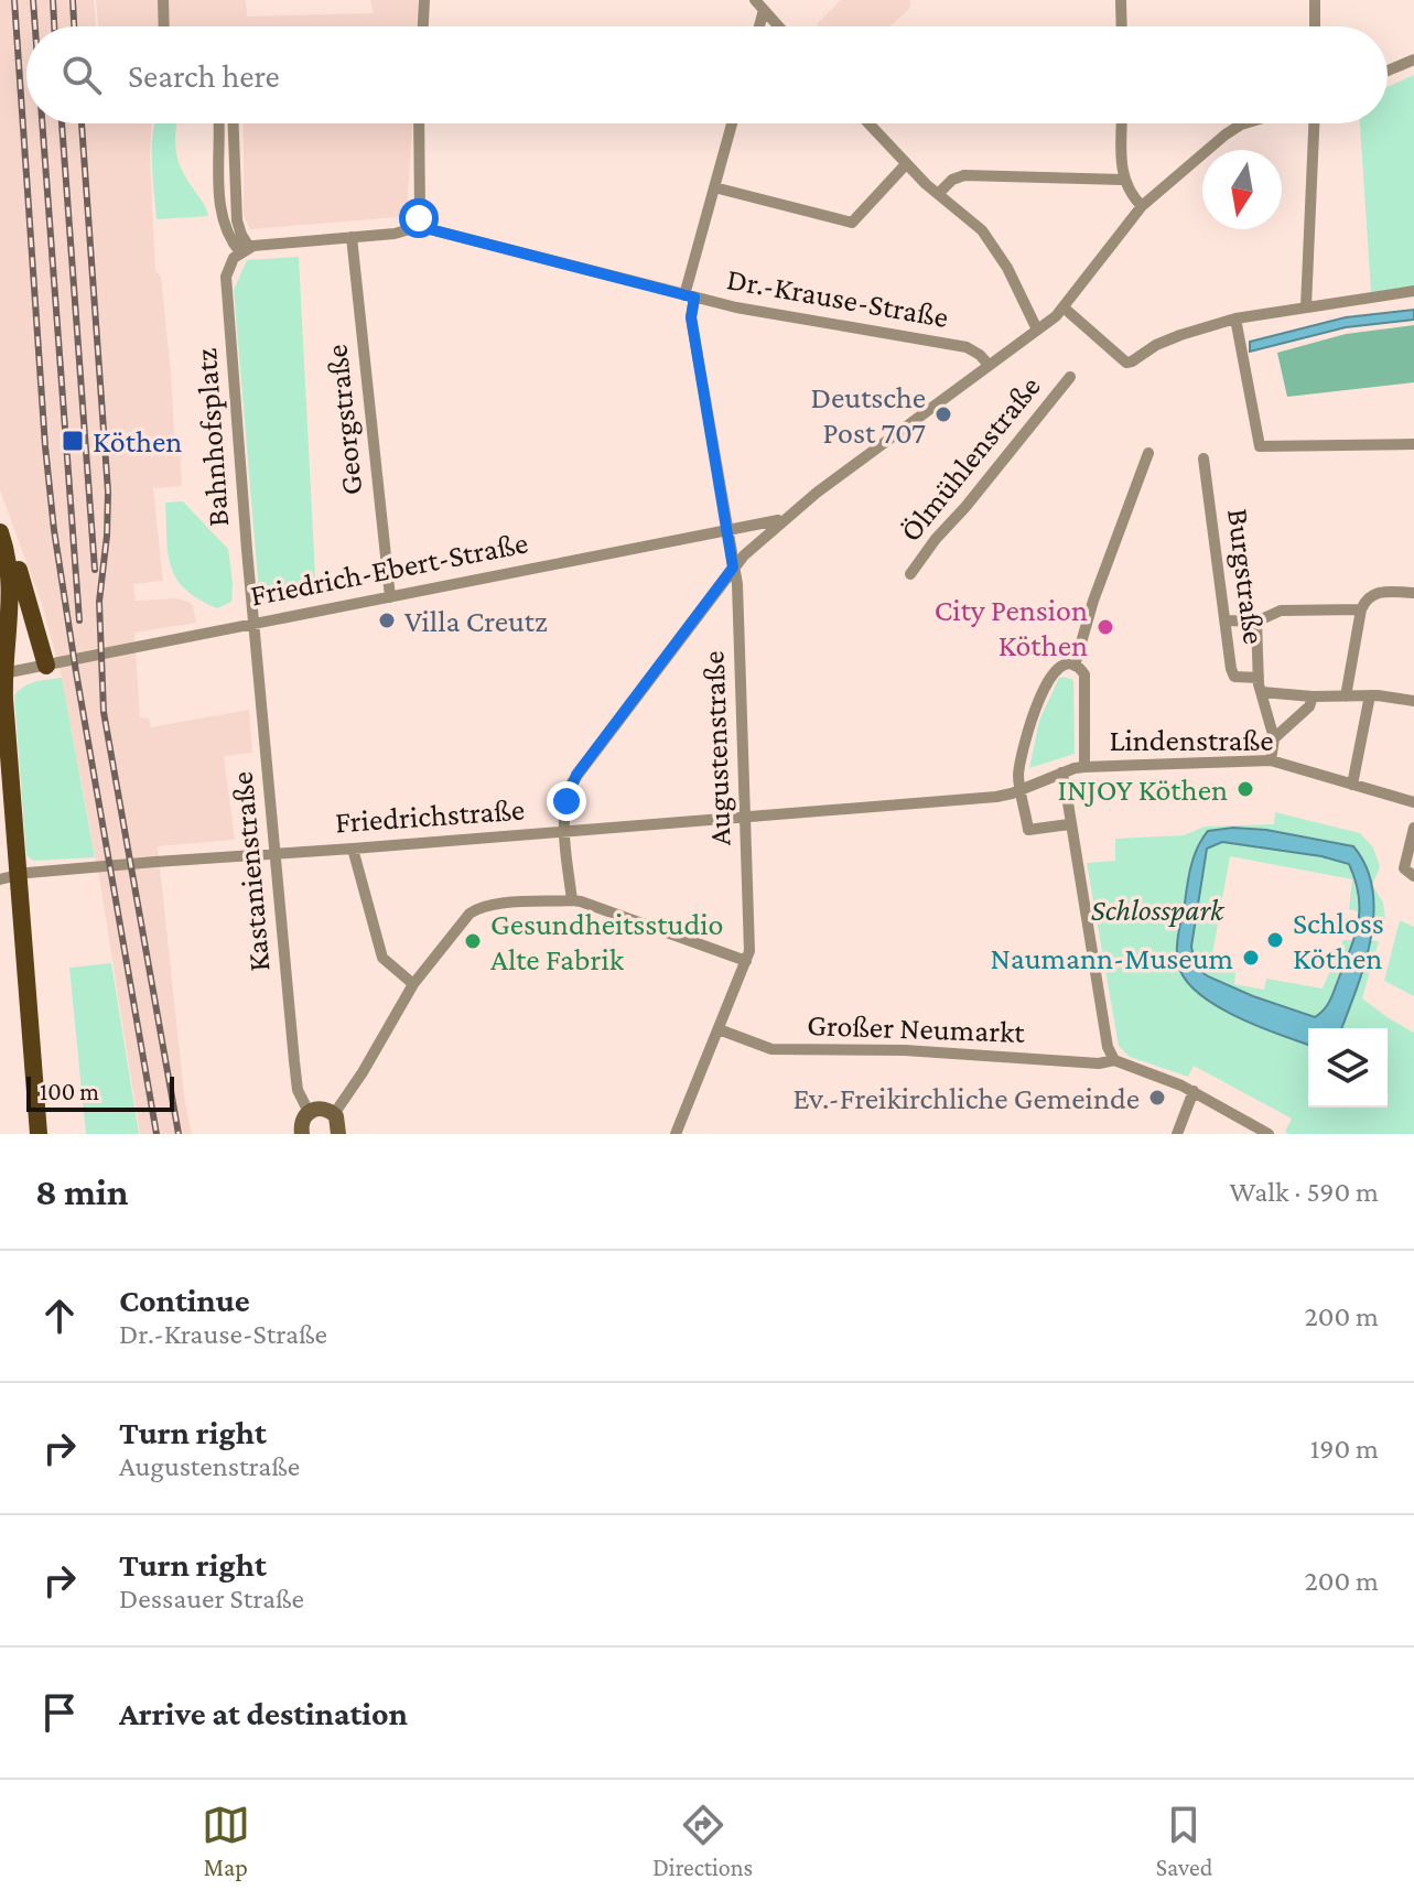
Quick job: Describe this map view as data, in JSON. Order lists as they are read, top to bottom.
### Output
{
  "streets": {
    "street": [
      "Dr.-Krause-Straße",
      "Georgstraße",
      "Bahnhofsplatz",
      "Ölmühlenstraße",
      "Friedrich-Ebert-Straße",
      "Burgstraße",
      "Lindenstraße",
      "Augustenstraße",
      "Friedrichstraße",
      "Kastanienstraße",
      "Großer Neumarkt"
    ]
  },
  "crossings": [
    ["Dr.-Krause-Straße", "Augustenstraße"],
    ["Georgstraße", "Friedrich-Ebert-Straße"],
    ["Bahnhofsplatz", "Friedrich-Ebert-Straße"],
    ["Bahnhofsplatz", "Kastanienstraße"],
    ["Friedrich-Ebert-Straße", "Augustenstraße"],
    ["Friedrich-Ebert-Straße", "Kastanienstraße"],
    ["Lindenstraße", "Friedrichstraße"],
    ["Augustenstraße", "Friedrichstraße"],
    ["Augustenstraße", "Großer Neumarkt"],
    ["Friedrichstraße", "Kastanienstraße"]
  ],
  "parks": ["Schlosspark"],
  "places": {
    "other": [
      "Deutsche Post 707",
      "Villa Creutz",
      "City Pension Köthen",
      "INJOY Köthen",
      "Schloss Köthen",
      "Gesundheitsstudio Alte Fabrik",
      "Naumann-Museum",
      "Ev.-Freikirchliche Gemeinde"
    ],
    "transit": ["Köthen"]
  },
  "scale_bar": "100 m",
  "north": "bottom",
  "page": {
    "search": "Search here",
    "scale": "100 m",
    "heading": ["8 min", "Walk · 590 m"],
    "list": [
      ["Continue", "Dr.-Krause-Straße", "200 m"],
      ["Turn right", "Augustenstraße", "190 m"],
      ["Turn right", "Dessauer Straße", "200 m"],
      "Arrive at destination"
    ],
    "nav": ["Map", "Directions", "Saved"]
  }
}
